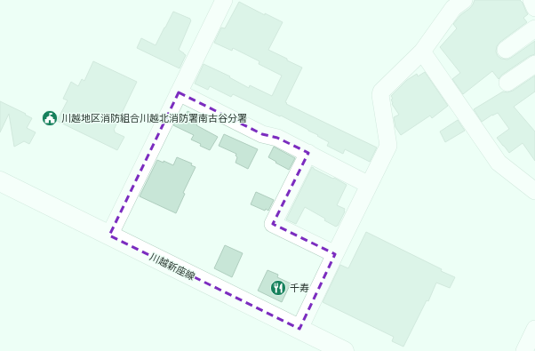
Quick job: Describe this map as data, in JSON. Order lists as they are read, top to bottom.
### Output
{
  "streets": {
    "main road": ["川越新座線"]
  },
  "places": {
    "public building": ["川越地区消防組合川越北消防署南古谷分署"],
    "restaurant": ["千寿"]
  }
}
